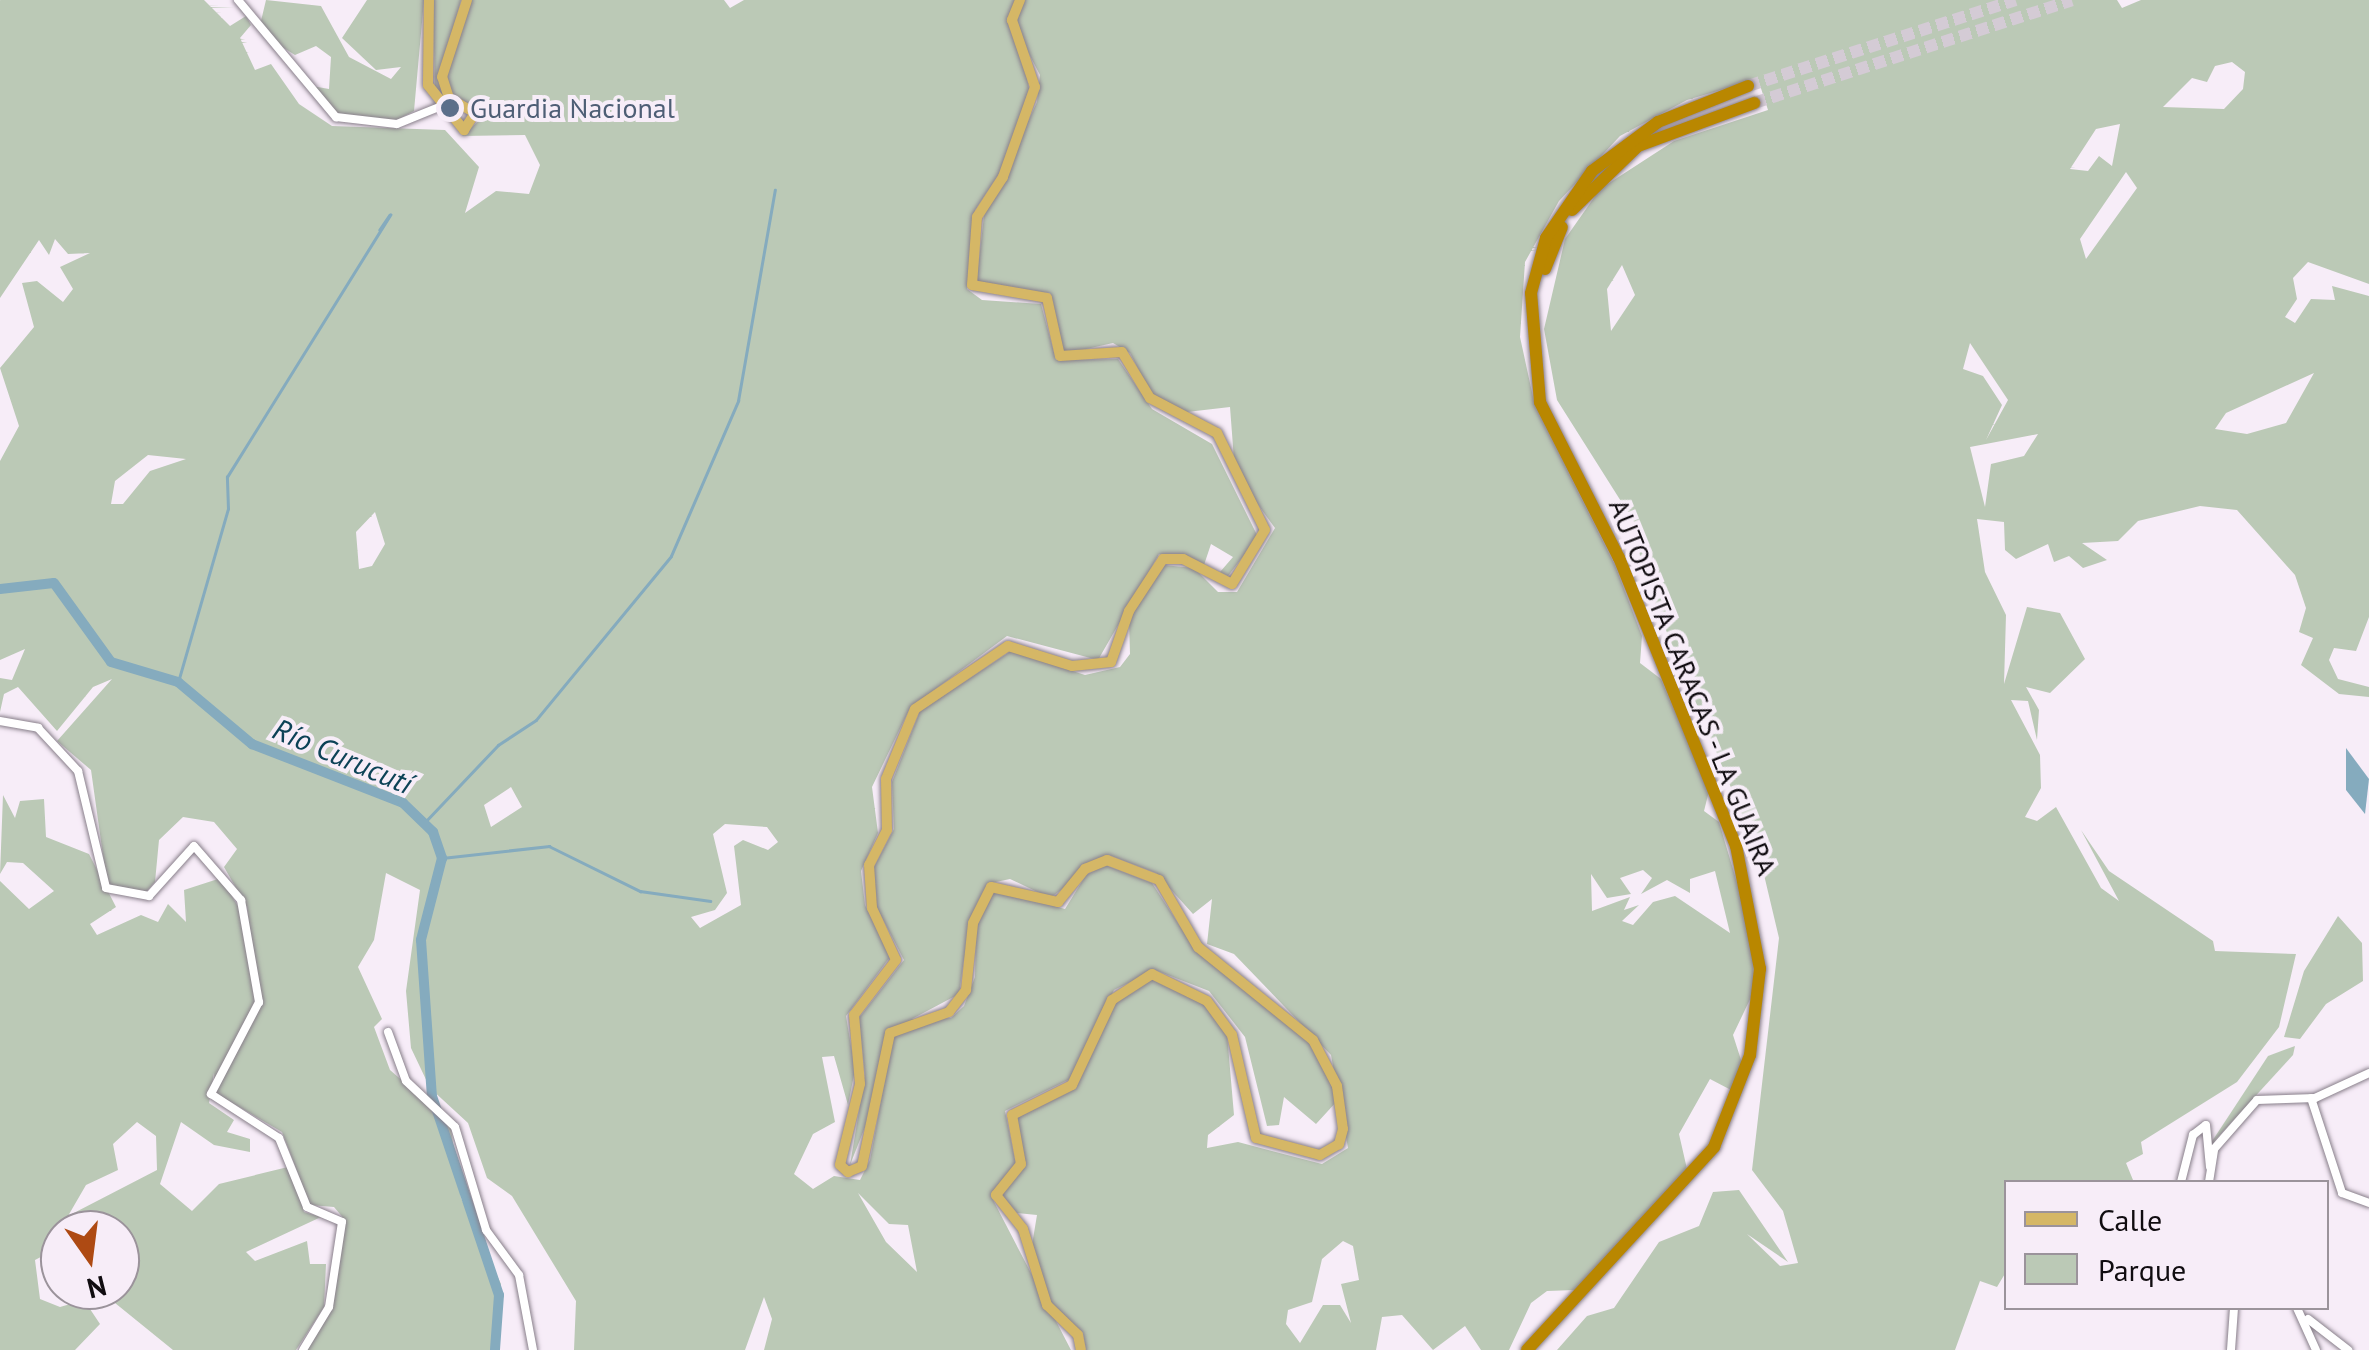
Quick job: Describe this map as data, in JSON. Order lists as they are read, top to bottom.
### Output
{
  "streets": {
    "highway": ["AUTOPISTA CARACAS - LA GUAIRA"]
  },
  "water": ["Río Curucutí"],
  "places": ["Guardia Nacional"],
  "legend": ["Calle", "Parque"],
  "north": "bottom"
}
